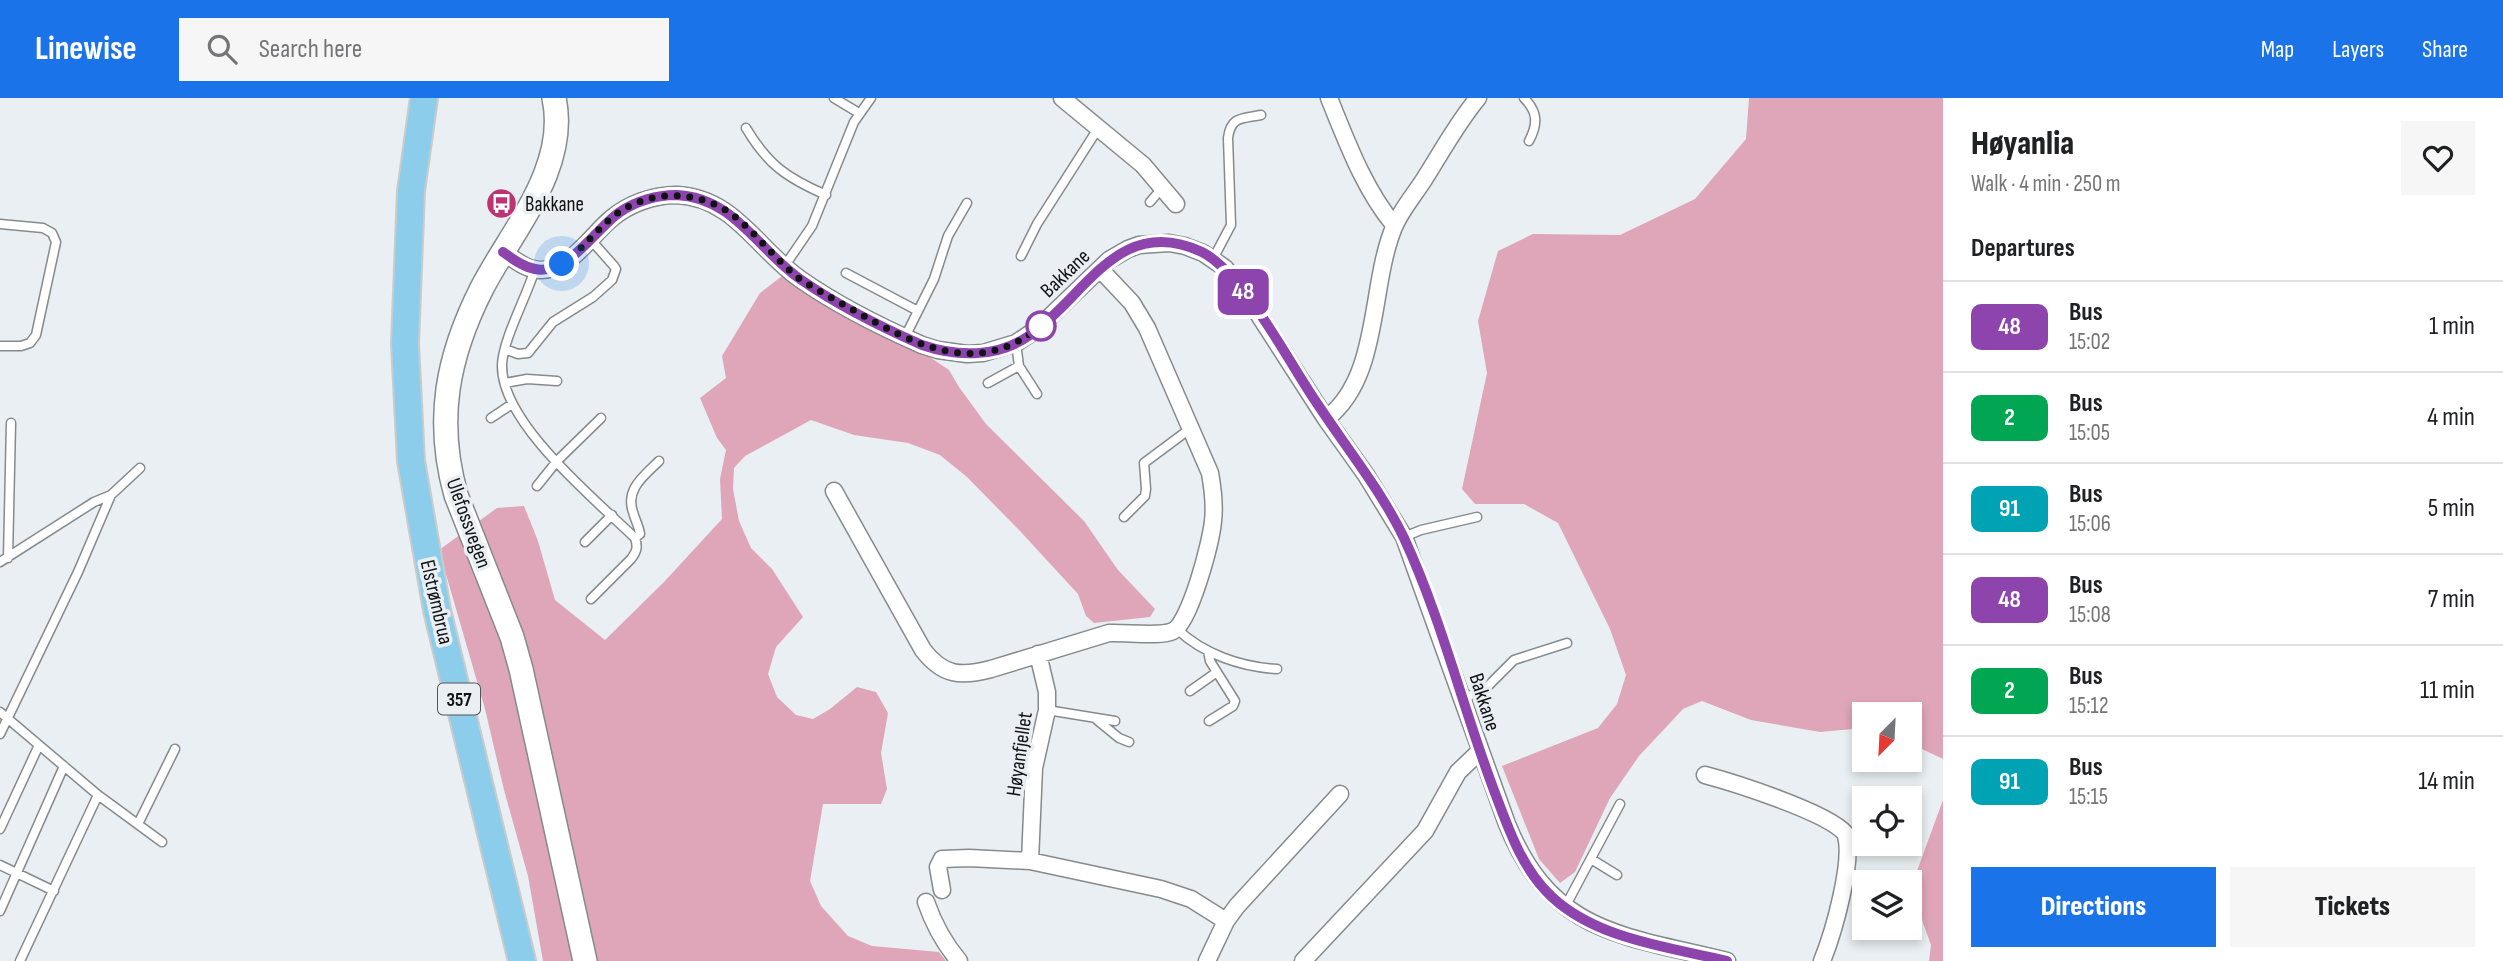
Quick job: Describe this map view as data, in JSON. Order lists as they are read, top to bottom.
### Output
{
  "streets": {
    "main road": ["Elstrømbrua", "357"],
    "street": ["Bakkane", "Ulefossvegen", "Høyanfjellet"]
  },
  "places": {
    "bus stop": ["Bakkane"]
  },
  "lines": ["bus line 48"],
  "north": "bottom left",
  "page": {
    "header": "Linewise",
    "search": "Search here",
    "nav": ["Map", "Layers", "Share"],
    "on_map": "48",
    "heading": [
      ["Høyanlia", "Walk · 4 min · 250 m"],
      "Departures"
    ],
    "list": [
      {
        "mark": "48",
        "name": "Bus",
        "note": "15:02",
        "value": "1 min"
      },
      {
        "mark": "2",
        "name": "Bus",
        "note": "15:05",
        "value": "4 min"
      },
      {
        "mark": "91",
        "name": "Bus",
        "note": "15:06",
        "value": "5 min"
      },
      {
        "mark": "48",
        "name": "Bus",
        "note": "15:08",
        "value": "7 min"
      },
      {
        "mark": "2",
        "name": "Bus",
        "note": "15:12",
        "value": "11 min"
      },
      {
        "mark": "91",
        "name": "Bus",
        "note": "15:15",
        "value": "14 min"
      }
    ],
    "buttons": ["Directions", "Tickets"]
  }
}
